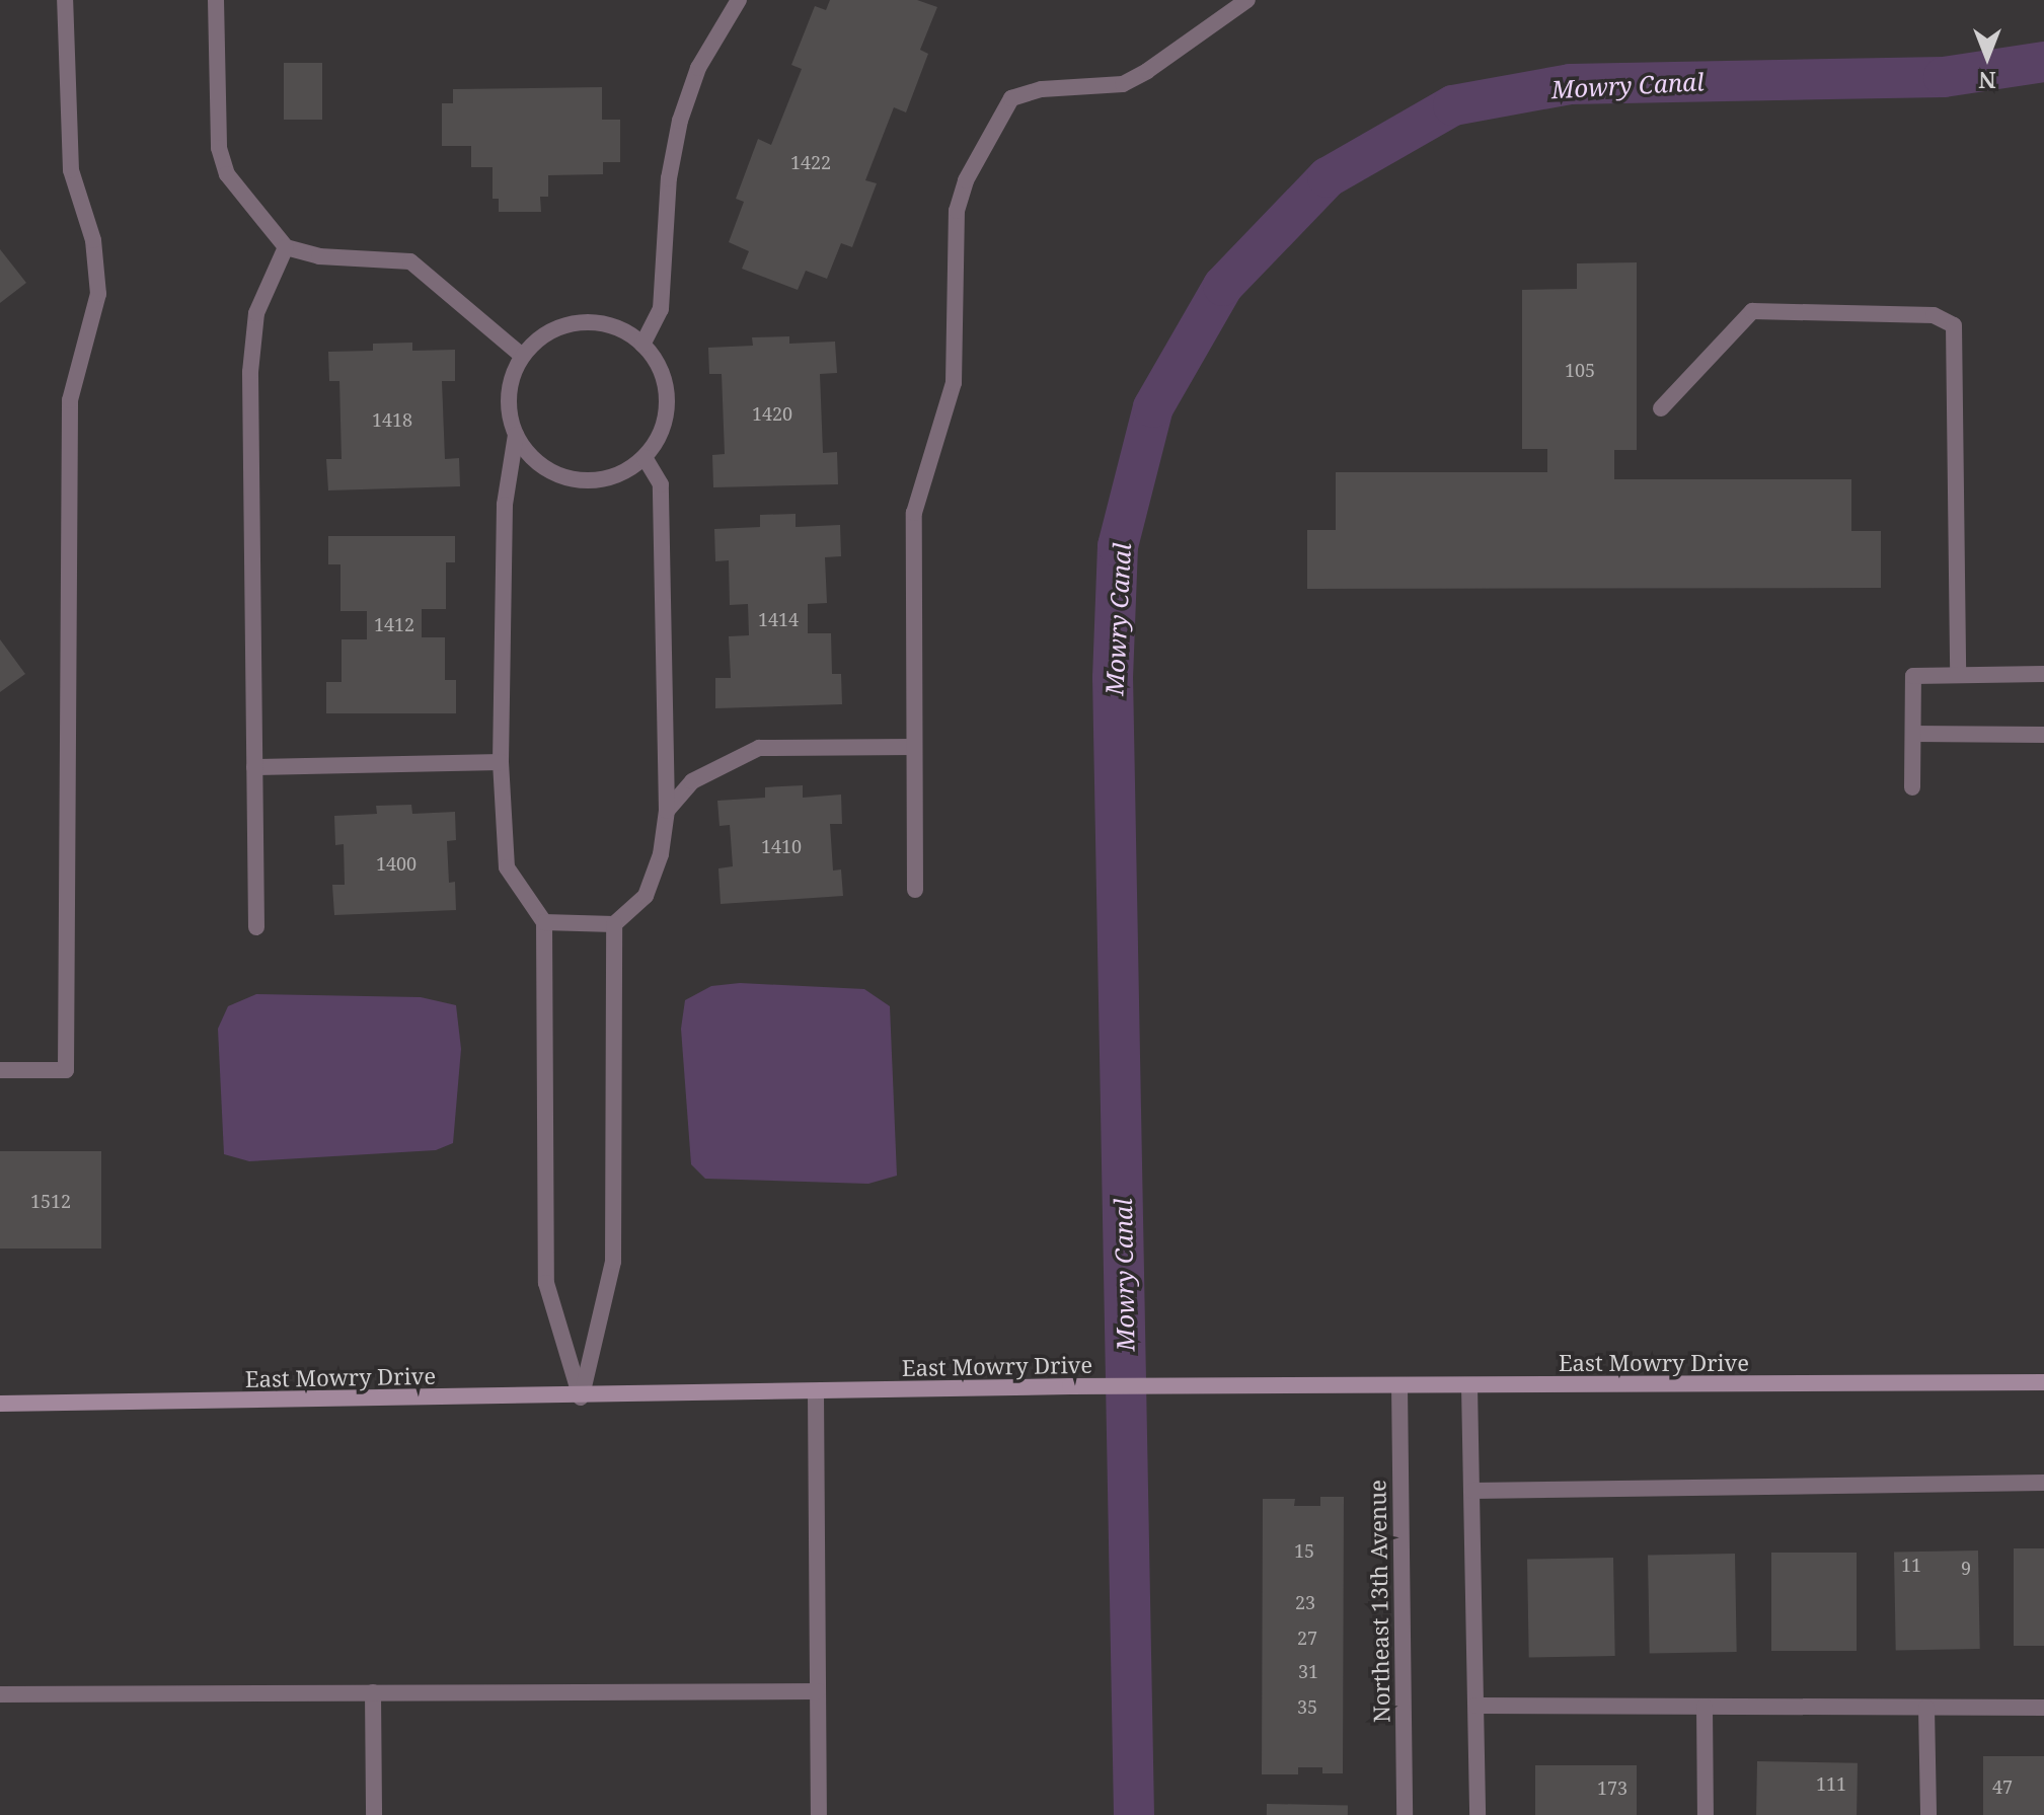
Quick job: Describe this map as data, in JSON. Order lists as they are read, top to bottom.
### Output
{
  "streets": {
    "street": ["East Mowry Drive", "Northeast 13th Avenue"]
  },
  "crossings": [
    ["East Mowry Drive", "Northeast 13th Avenue"]
  ],
  "water": ["Mowry Canal"],
  "house_numbers": [
    "1422",
    "105",
    "1420",
    "1418",
    "1414",
    "1412",
    "1410",
    "1400",
    "1512",
    "15",
    "11",
    "9",
    "23",
    "27",
    "31",
    "35",
    "111",
    "47",
    "173"
  ],
  "north": "bottom"
}
